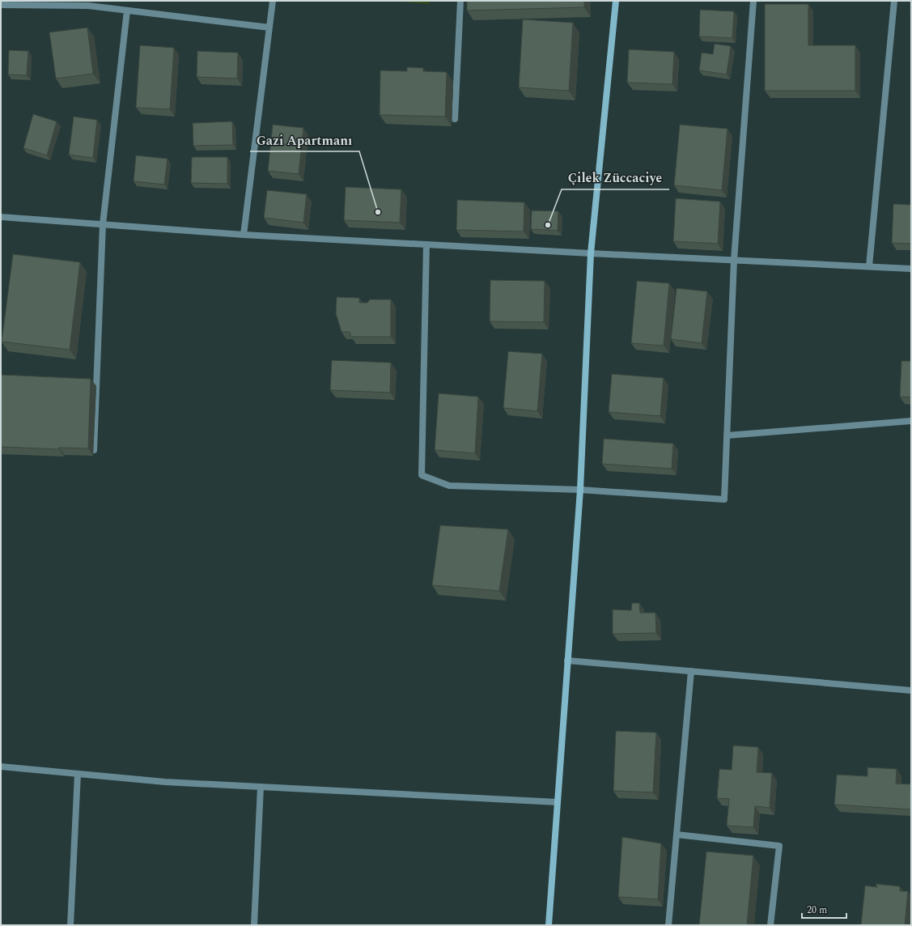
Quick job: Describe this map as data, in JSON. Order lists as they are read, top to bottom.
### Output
{
  "places": ["Gazi Apartmanı", "Çilek Züccaciye"],
  "scale_bar": "20 m"
}
